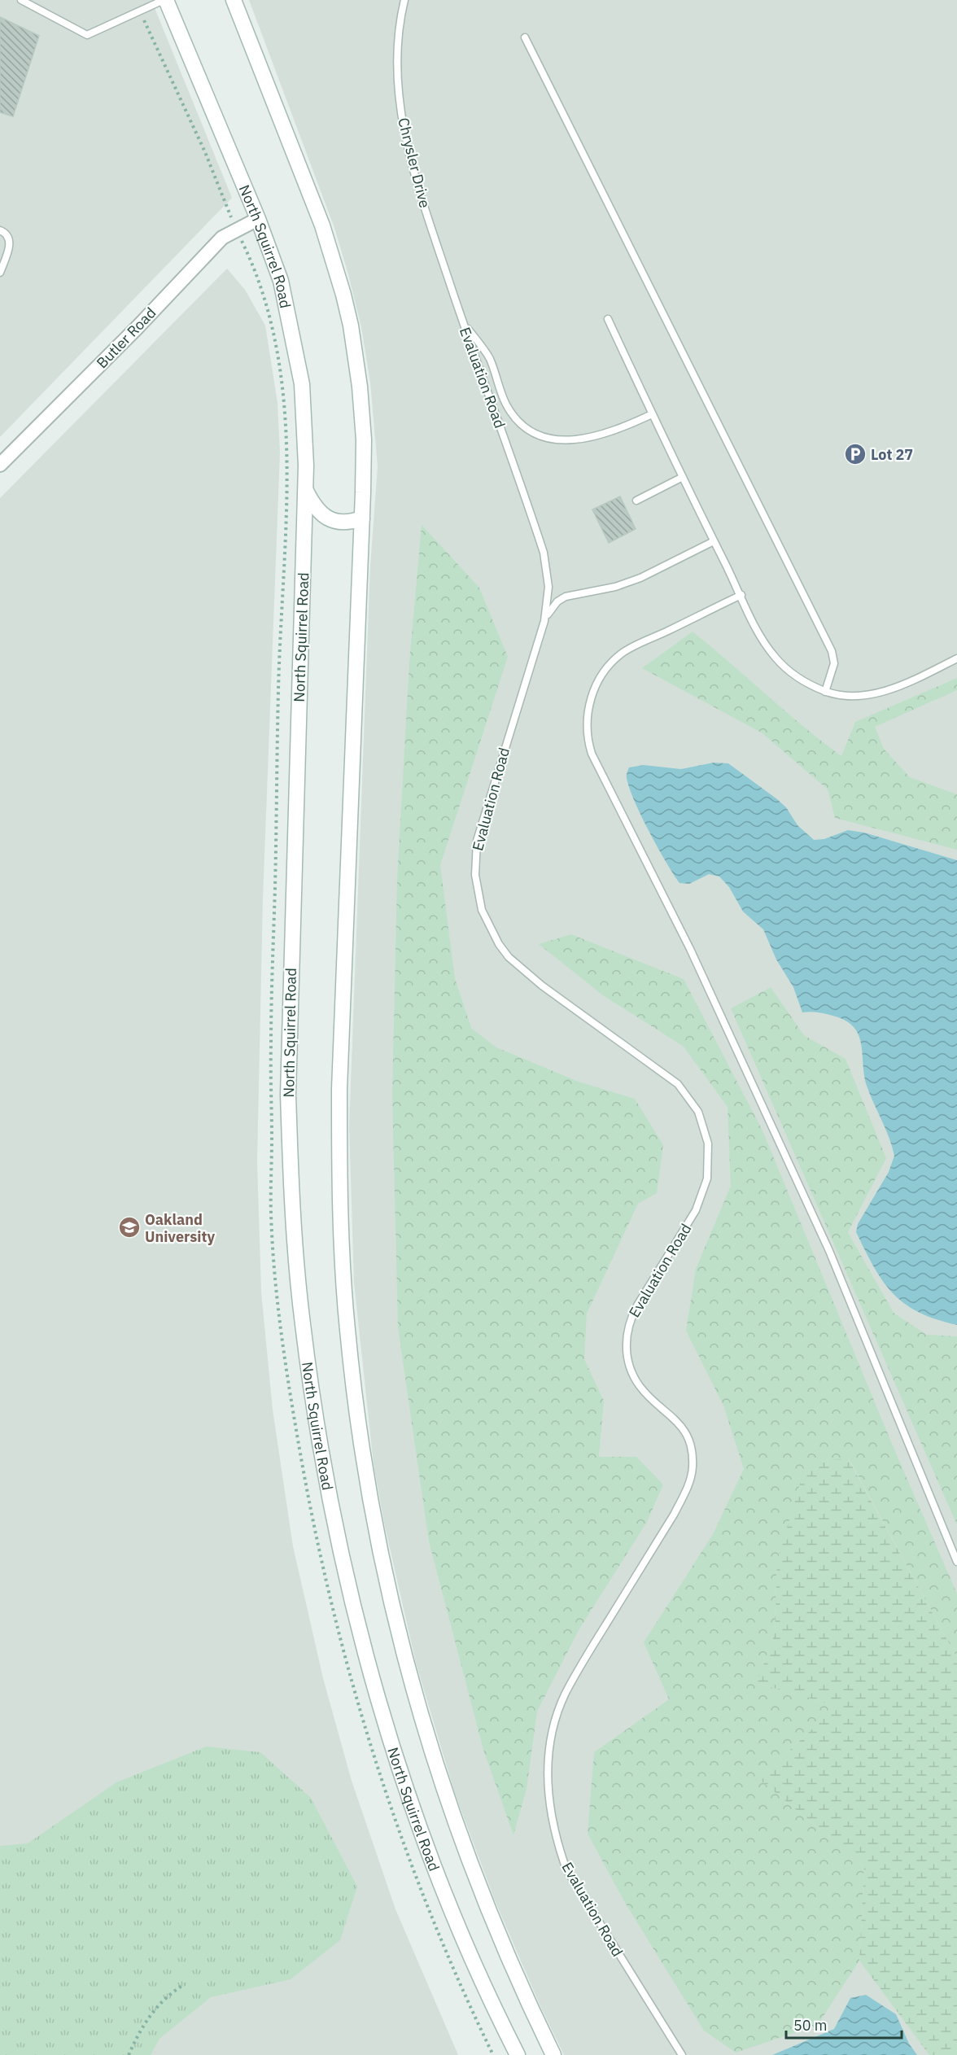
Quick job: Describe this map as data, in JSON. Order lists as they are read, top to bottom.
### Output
{
  "streets": {
    "main road": ["North Squirrel Road"],
    "street": ["Butler Road"],
    "lane": ["Chrysler Drive", "Evaluation Road"]
  },
  "crossings": [
    ["Chrysler Drive", "Evaluation Road"],
    ["North Squirrel Road", "Butler Road"]
  ],
  "places": {
    "parking": ["Lot 27"],
    "school or university": ["Oakland University"]
  },
  "scale_bar": "50 m"
}
